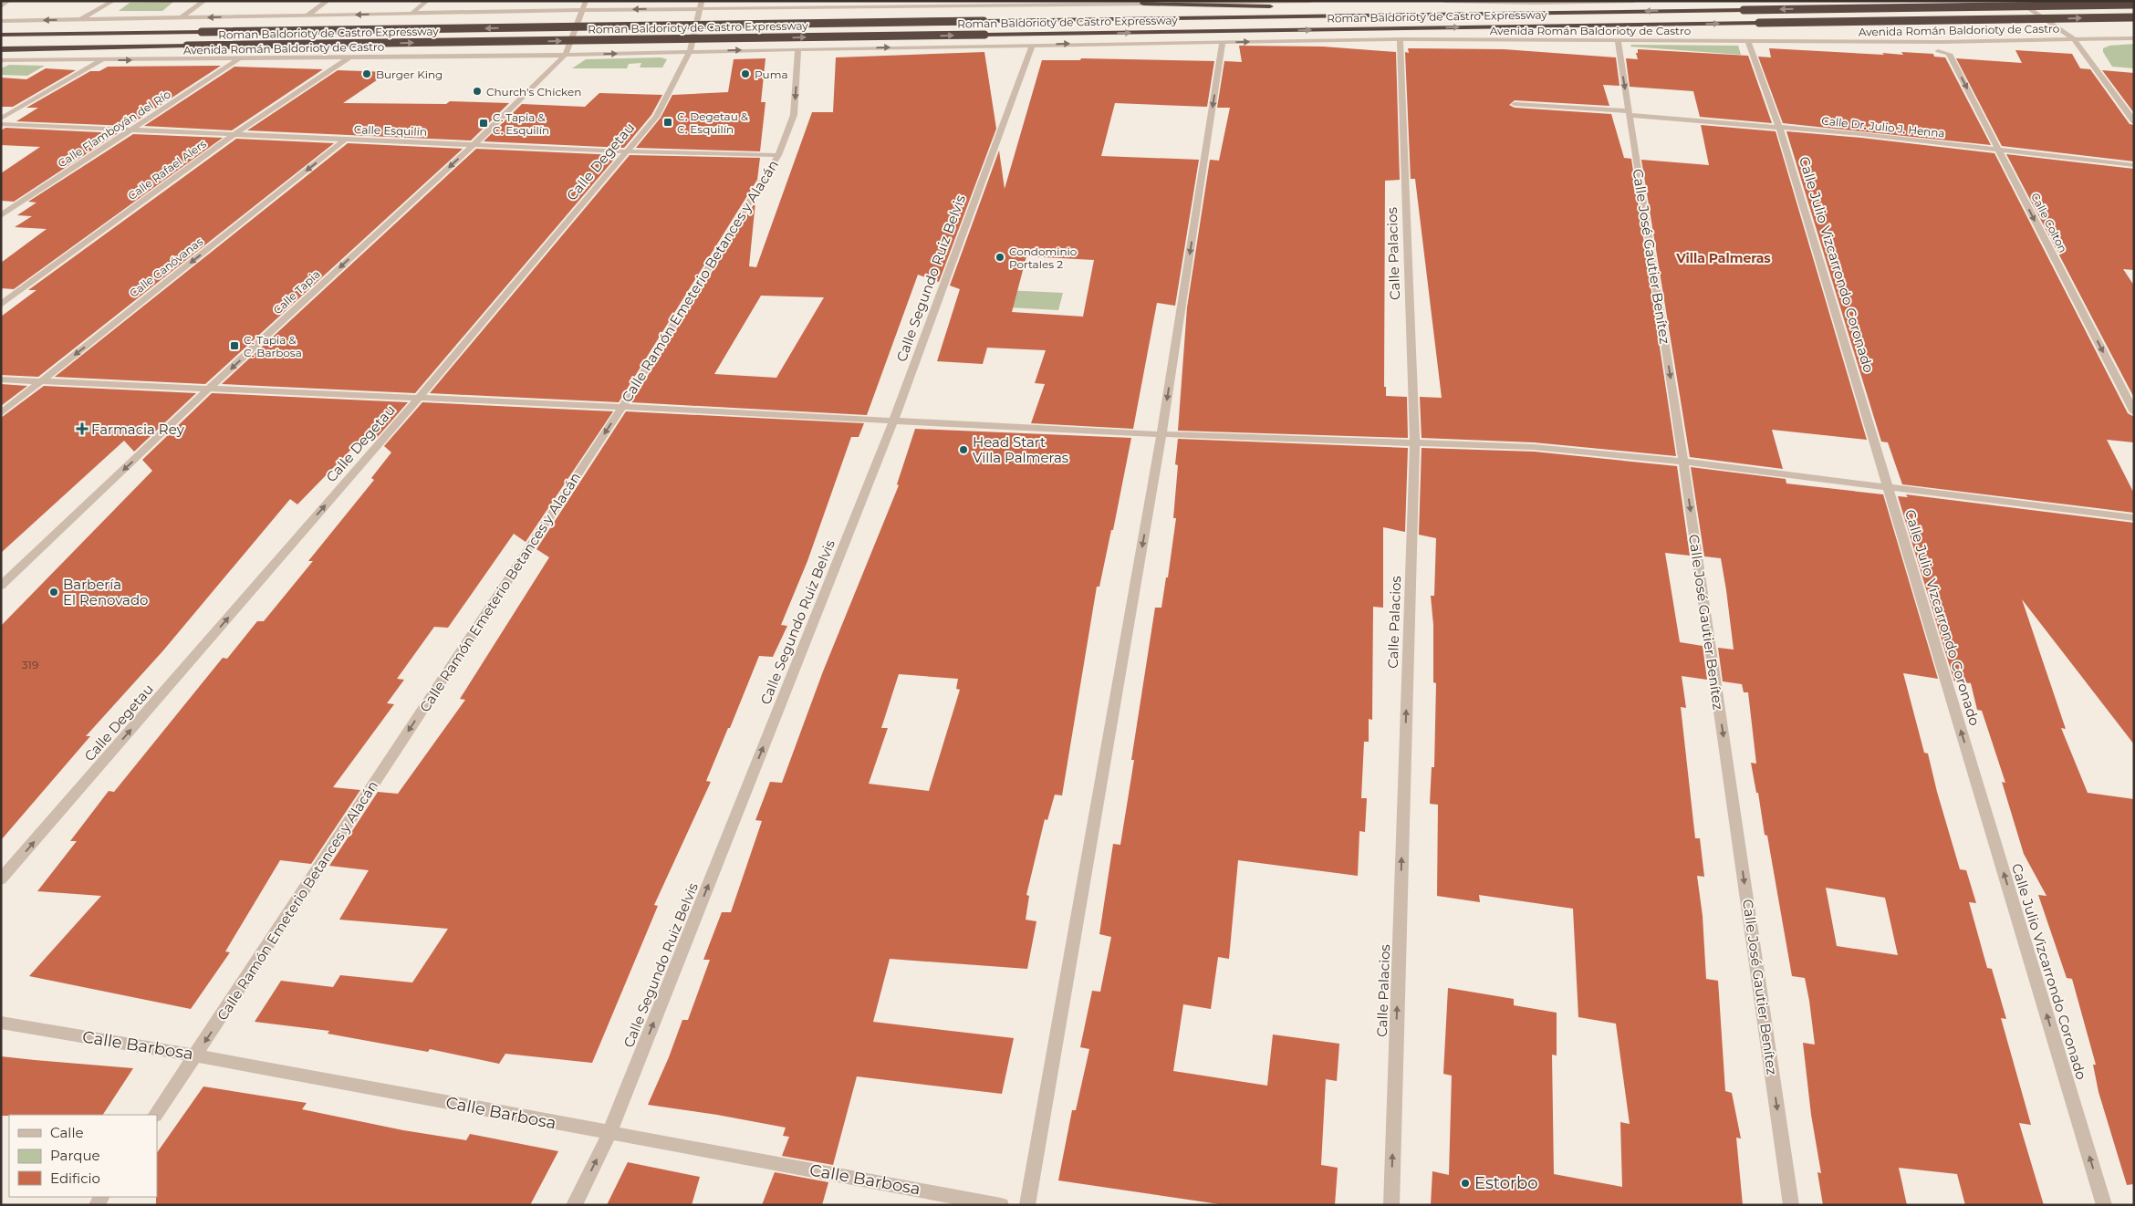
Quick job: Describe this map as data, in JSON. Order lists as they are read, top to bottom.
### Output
{
  "streets": {
    "highway": ["Roman Baldorioty de Castro Expressway"],
    "street": [
      "Avenida Román Baldorioty de Castro",
      "Calle Dr. Julio J. Henna",
      "Calle Flamboyán del Río",
      "Calle Esquilín",
      "Calle Degetau",
      "Calle Rafael Alers",
      "Calle Colton",
      "Calle Palacios",
      "Calle José Gautier Benítez",
      "Calle Julio Vizcarrondo Coronado",
      "Calle Canóvanas",
      "Calle Segundo Ruiz Belvis",
      "Calle Ramón Emeterio Betances y Alacán",
      "Calle Tapia",
      "Calle Barbosa"
    ]
  },
  "crossings": [
    ["Avenida Román Baldorioty de Castro", "Calle Flamboyán del Río"],
    ["Avenida Román Baldorioty de Castro", "Calle Degetau"],
    ["Avenida Román Baldorioty de Castro", "Calle Rafael Alers"],
    ["Avenida Román Baldorioty de Castro", "Calle Palacios"],
    ["Avenida Román Baldorioty de Castro", "Calle José Gautier Benítez"],
    ["Avenida Román Baldorioty de Castro", "Calle Julio Vizcarrondo Coronado"],
    ["Avenida Román Baldorioty de Castro", "Calle Segundo Ruiz Belvis"],
    ["Avenida Román Baldorioty de Castro", "Calle Ramón Emeterio Betances y Alacán"],
    ["Avenida Román Baldorioty de Castro", "Calle Tapia"],
    ["Calle Dr. Julio J. Henna", "Calle Colton"],
    ["Calle Dr. Julio J. Henna", "Calle José Gautier Benítez"],
    ["Calle Dr. Julio J. Henna", "Calle Julio Vizcarrondo Coronado"],
    ["Calle Flamboyán del Río", "Calle Esquilín"],
    ["Calle Esquilín", "Calle Degetau"],
    ["Calle Esquilín", "Calle Rafael Alers"],
    ["Calle Esquilín", "Calle Canóvanas"],
    ["Calle Esquilín", "Calle Ramón Emeterio Betances y Alacán"],
    ["Calle Esquilín", "Calle Tapia"],
    ["Calle Segundo Ruiz Belvis", "Calle Barbosa"],
    ["Calle Ramón Emeterio Betances y Alacán", "Calle Barbosa"]
  ],
  "one_way": [
    "Calle Degetau",
    "Calle Colton",
    "Calle Palacios",
    "Calle José Gautier Benítez",
    "Calle Julio Vizcarrondo Coronado",
    "Calle Canóvanas",
    "Calle Segundo Ruiz Belvis",
    "Calle Ramón Emeterio Betances y Alacán",
    "Calle Tapia"
  ],
  "districts": ["Villa Palmeras"],
  "places": {
    "other": [
      "Burger King",
      "Puma",
      "Church's Chicken",
      "Condominio Portales 2",
      "Head Start Villa Palmeras",
      "Barbería El Renovado",
      "Estorbo"
    ],
    "transit": ["C. Degetau & C. Esquilín", "C. Tapia & C. Esquilín", "C. Tapia & C. Barbosa"],
    "health": ["Farmacia Rey"]
  },
  "house_numbers": ["319"],
  "legend": ["Calle", "Parque", "Edificio"]
}
